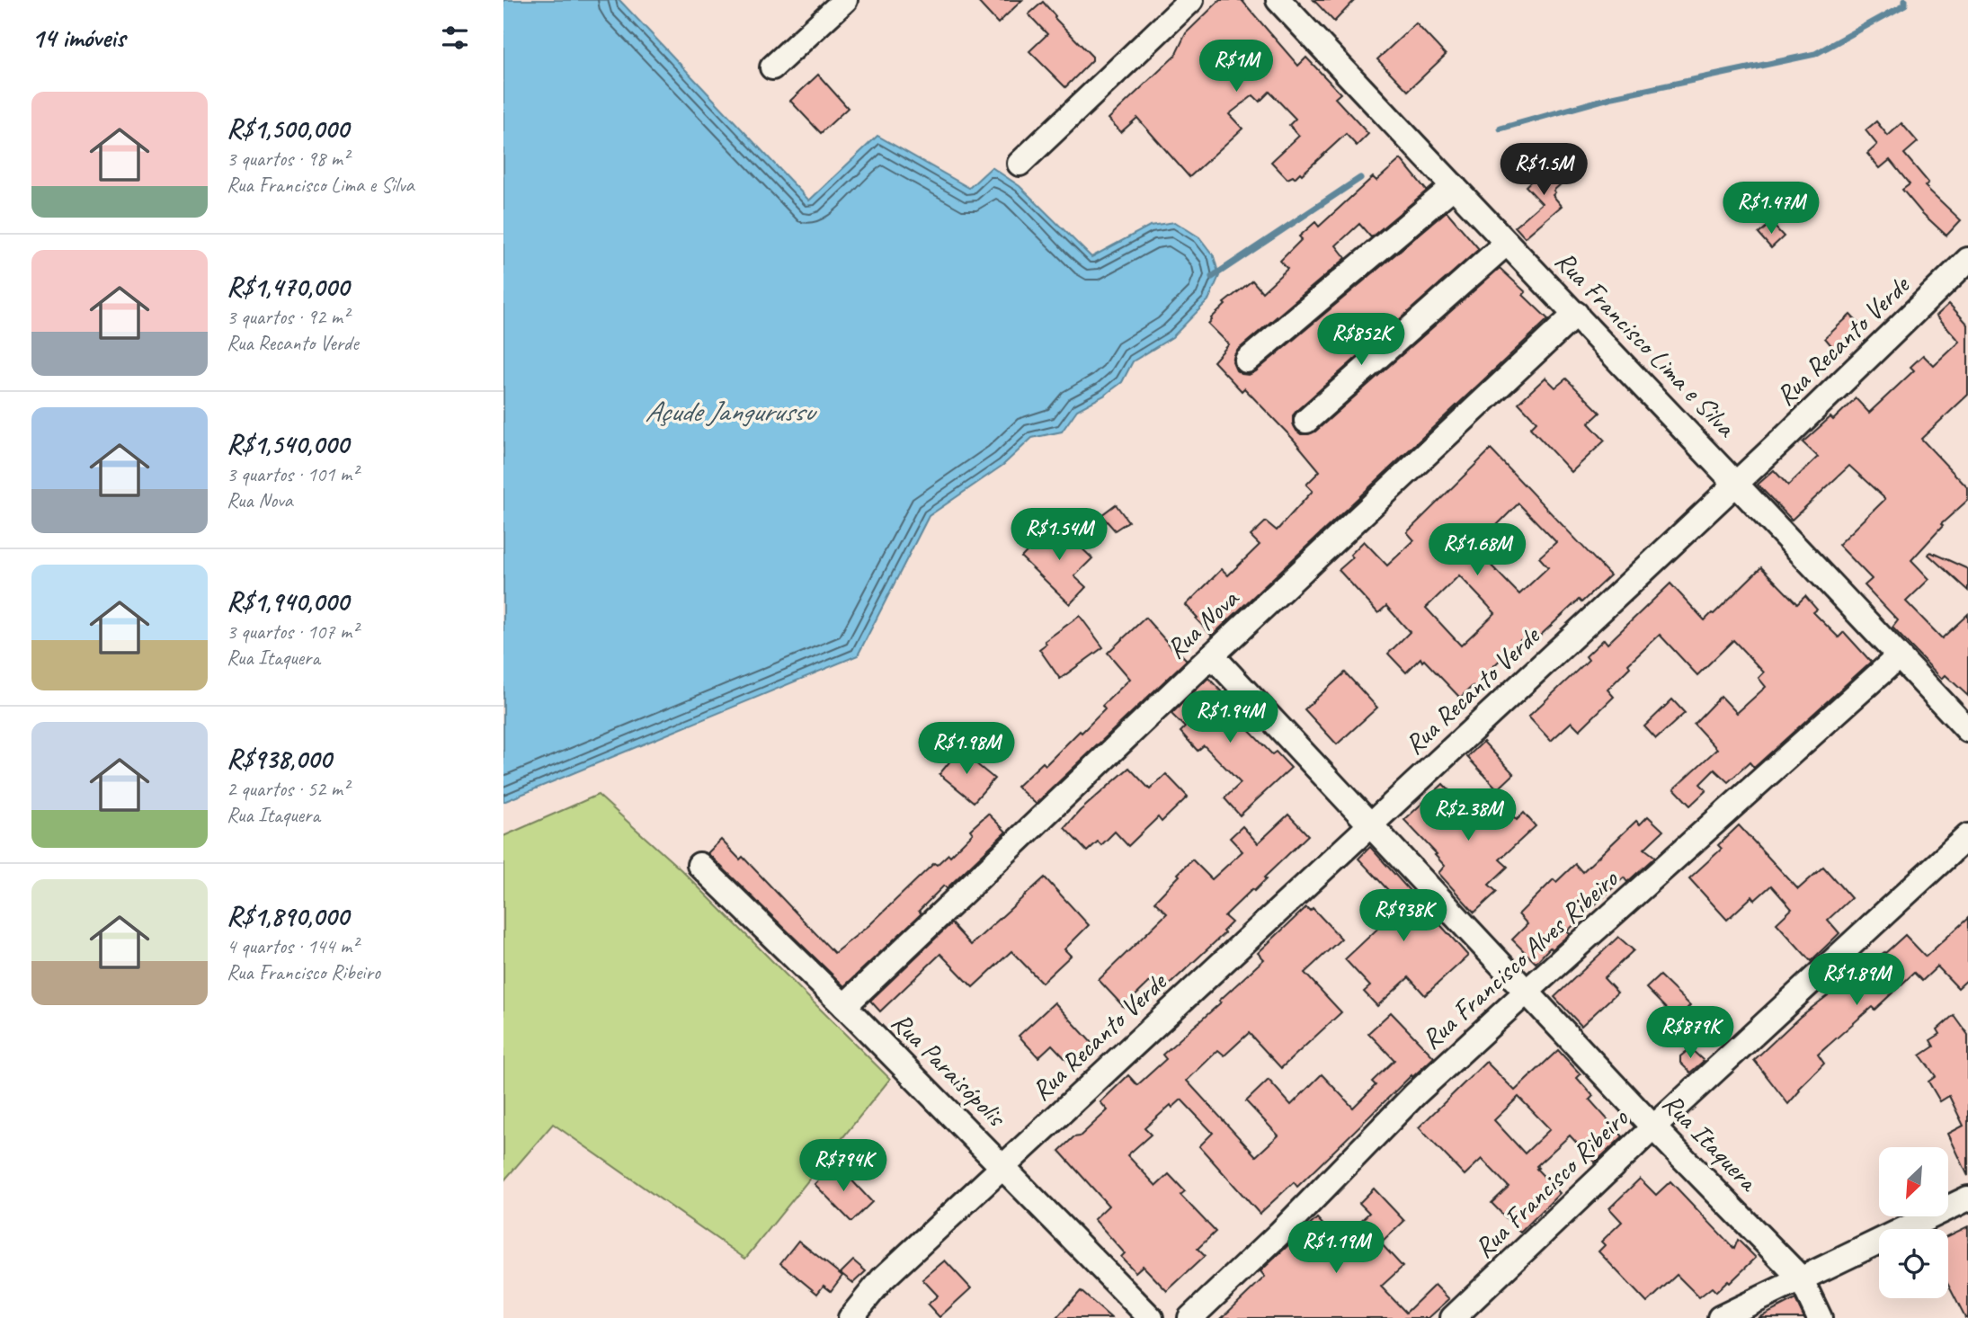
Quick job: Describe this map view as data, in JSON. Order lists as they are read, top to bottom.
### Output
{
  "streets": {
    "street": [
      "Rua Recanto Verde",
      "Rua Francisco Lima e Silva",
      "Rua Nova",
      "Rua Francisco Alves Ribeiro",
      "Rua Paraisópolis",
      "Rua Itaquera",
      "Rua Francisco Ribeiro"
    ]
  },
  "crossings": [
    ["Rua Recanto Verde", "Rua Francisco Lima e Silva"],
    ["Rua Recanto Verde", "Rua Paraisópolis"],
    ["Rua Recanto Verde", "Rua Itaquera"],
    ["Rua Francisco Lima e Silva", "Rua Nova"],
    ["Rua Francisco Lima e Silva", "Rua Francisco Alves Ribeiro"],
    ["Rua Nova", "Rua Paraisópolis"],
    ["Rua Nova", "Rua Itaquera"],
    ["Rua Francisco Alves Ribeiro", "Rua Itaquera"],
    ["Rua Itaquera", "Rua Francisco Ribeiro"]
  ],
  "water": ["Açude Jangurussu"],
  "north": "bottom left",
  "page": {
    "heading": "14 imóveis",
    "price": [
      "R$1M",
      "R$1.5M",
      "R$1.47M",
      "R$852K",
      "R$1.54M",
      "R$1.68M",
      "R$1.94M",
      "R$1.98M",
      "R$2.38M",
      "R$938K",
      "R$1.89M",
      "R$879K",
      "R$794K",
      "R$1.19M"
    ],
    "list": [
      {
        "name": "R$1,500,000",
        "note": "3 quartos · 98 m² · Rua Francisco Lima e Silva"
      },
      {
        "name": "R$1,470,000",
        "note": "3 quartos · 92 m² · Rua Recanto Verde"
      },
      {
        "name": "R$1,540,000",
        "note": "3 quartos · 101 m² · Rua Nova"
      },
      {
        "name": "R$1,940,000",
        "note": "3 quartos · 107 m² · Rua Itaquera"
      },
      {
        "name": "R$938,000",
        "note": "2 quartos · 52 m² · Rua Itaquera"
      },
      {
        "name": "R$1,890,000",
        "note": "4 quartos · 144 m² · Rua Francisco Ribeiro"
      }
    ]
  }
}
